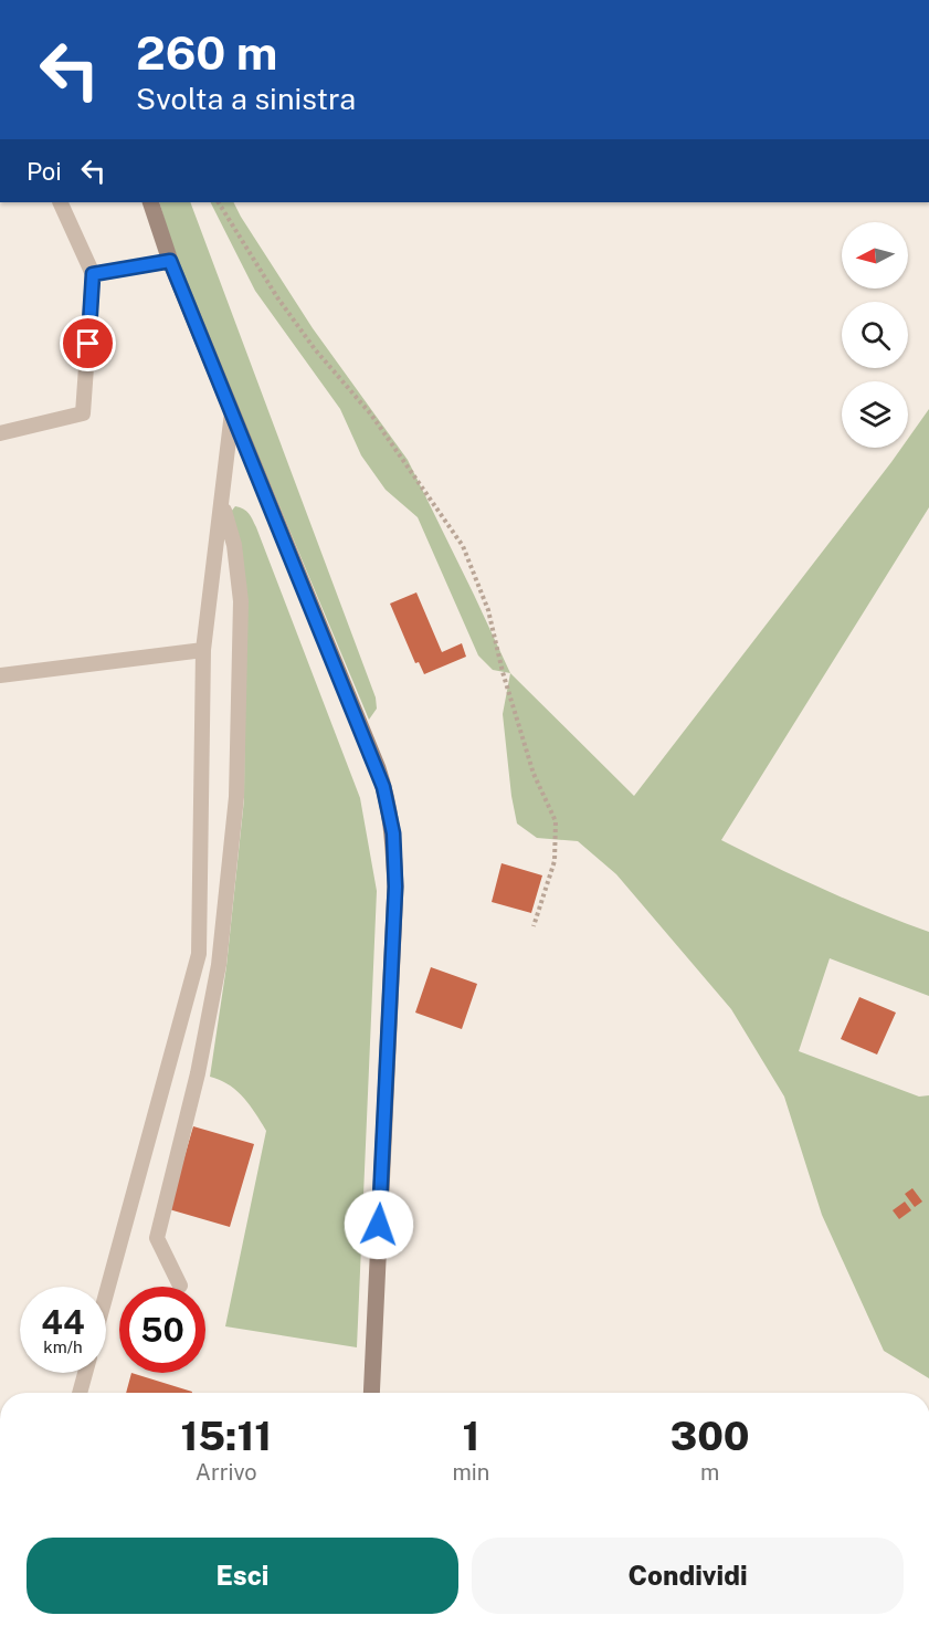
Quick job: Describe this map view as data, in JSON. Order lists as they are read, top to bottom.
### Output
{
  "north": "left",
  "page": {
    "turn": ["260 m", "Svolta a sinistra"],
    "then": "Poi",
    "speed": "44 km/h",
    "limit": "50",
    "eta": [
      "15:11",
      "Arrivo",
      "1",
      "min",
      "300",
      "m"
    ],
    "buttons": ["Esci", "Condividi"]
  }
}
